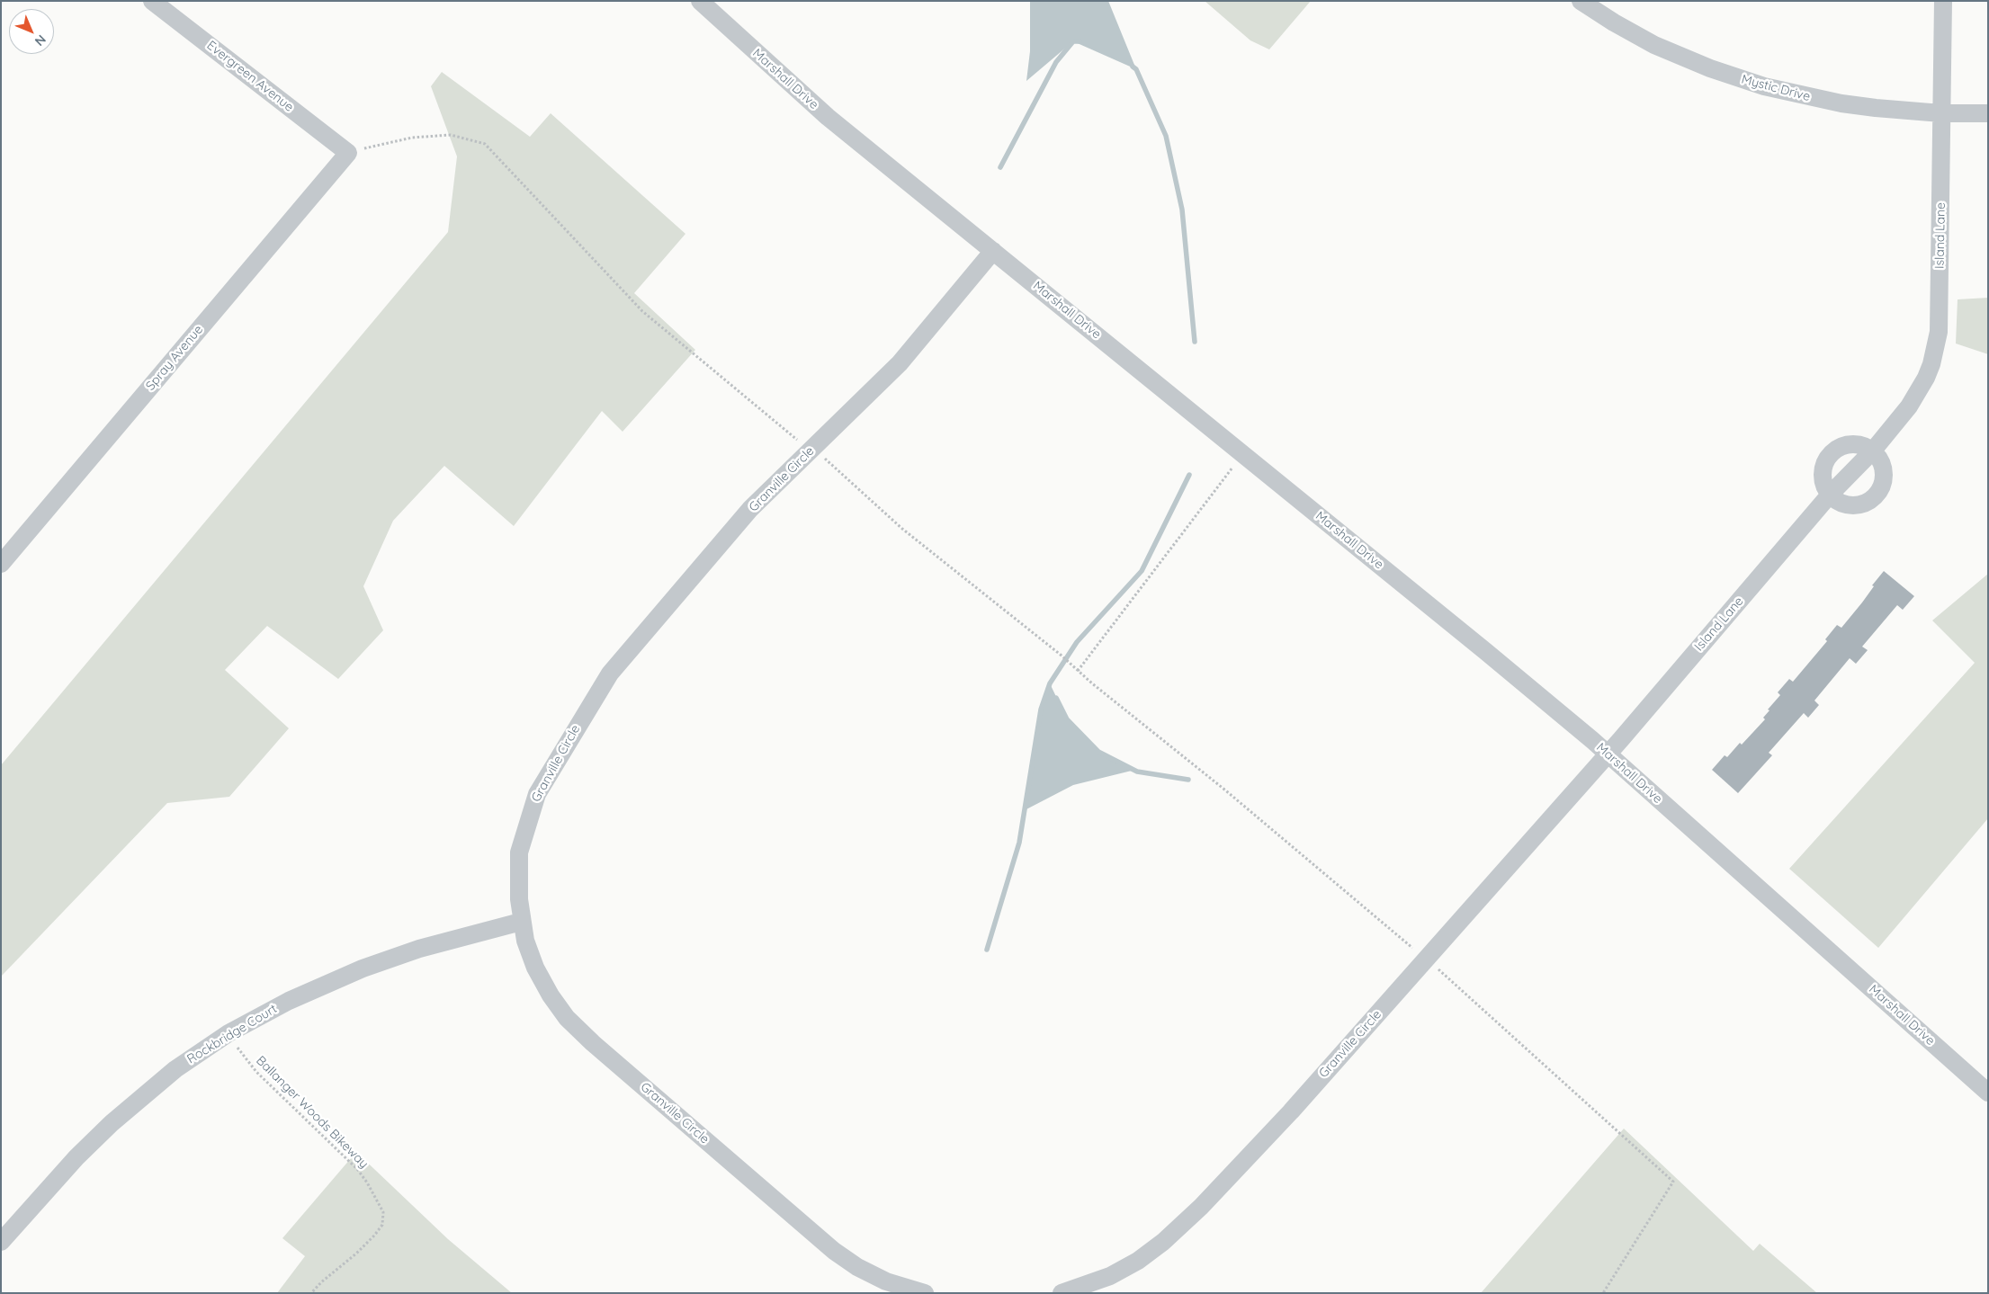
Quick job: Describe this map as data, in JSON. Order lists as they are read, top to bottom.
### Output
{
  "streets": {
    "street": [
      "Evergreen Avenue",
      "Marshall Drive",
      "Mystic Drive",
      "Island Lane",
      "Spray Avenue",
      "Granville Circle",
      "Rockbridge Court"
    ],
    "path": ["Ballanger Woods Bikeway"]
  },
  "crossings": [
    ["Evergreen Avenue", "Spray Avenue"],
    ["Marshall Drive", "Island Lane"],
    ["Marshall Drive", "Granville Circle"],
    ["Mystic Drive", "Island Lane"],
    ["Island Lane", "Granville Circle"],
    ["Granville Circle", "Rockbridge Court"]
  ],
  "north": "bottom right"
}
